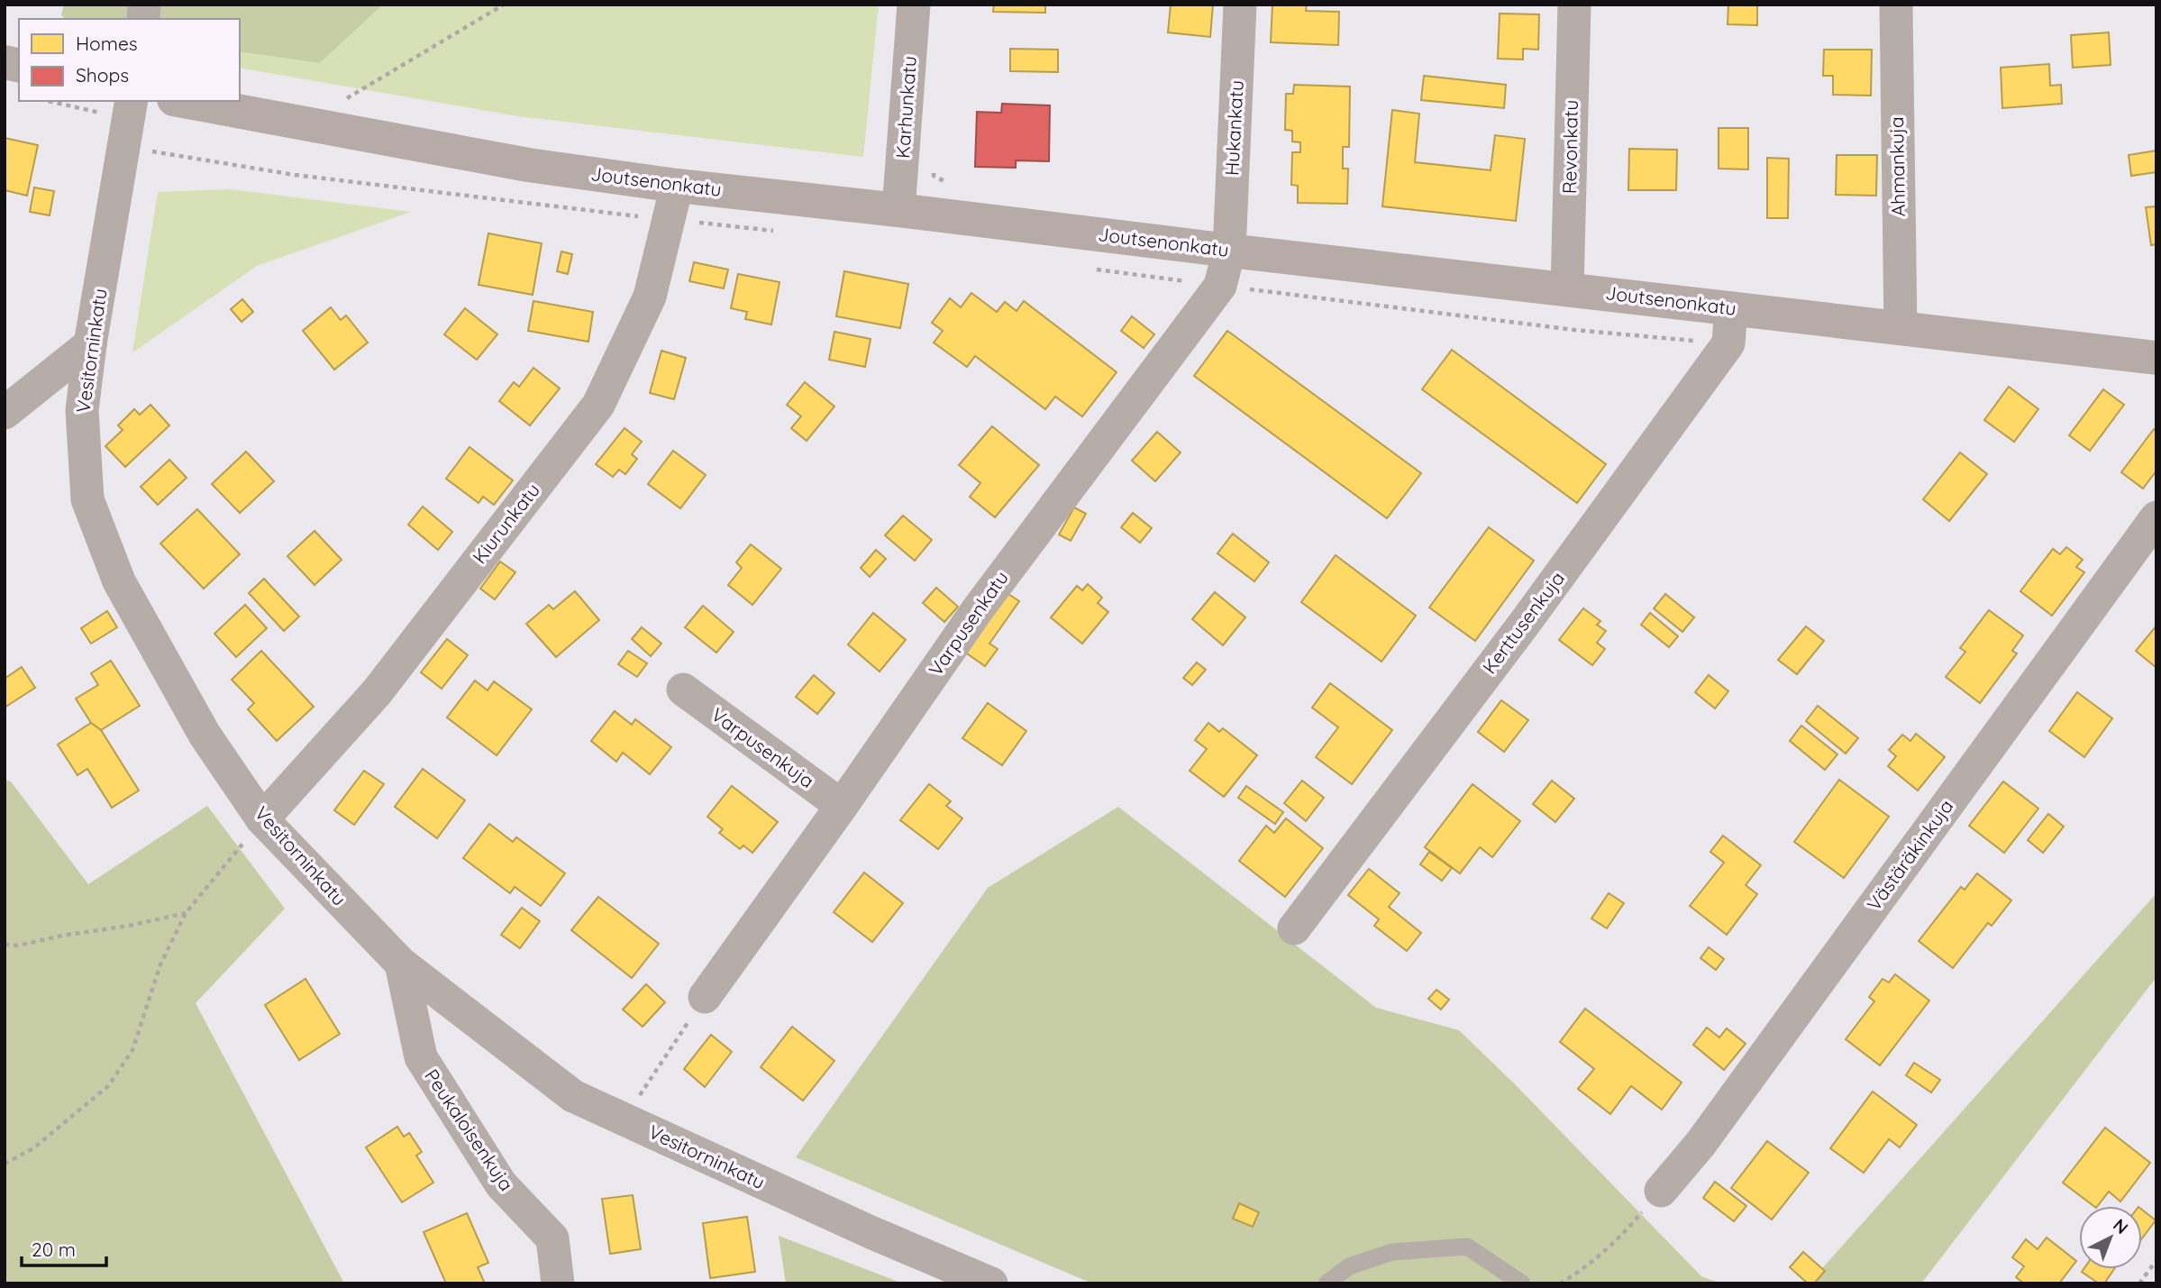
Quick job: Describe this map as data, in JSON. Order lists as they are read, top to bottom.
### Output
{
  "streets": {
    "main road": ["Joutsenonkatu"],
    "street": [
      "Karhunkatu",
      "Hukankatu",
      "Revonkatu",
      "Ahmankuja",
      "Vesitorninkatu",
      "Kiurunkatu",
      "Kerttusenkuja",
      "Varpusenkatu",
      "Varpusenkuja",
      "Västäräkinkuja",
      "Peukaloisenkuja"
    ]
  },
  "crossings": [
    ["Karhunkatu", "Joutsenonkatu"],
    ["Hukankatu", "Joutsenonkatu"],
    ["Hukankatu", "Varpusenkatu"],
    ["Revonkatu", "Joutsenonkatu"],
    ["Ahmankuja", "Joutsenonkatu"],
    ["Joutsenonkatu", "Kiurunkatu"],
    ["Joutsenonkatu", "Kerttusenkuja"],
    ["Joutsenonkatu", "Varpusenkatu"],
    ["Vesitorninkatu", "Kiurunkatu"],
    ["Vesitorninkatu", "Peukaloisenkuja"],
    ["Varpusenkatu", "Varpusenkuja"]
  ],
  "legend": ["Homes", "Shops"],
  "scale_bar": "20 m",
  "north": "top right"
}
